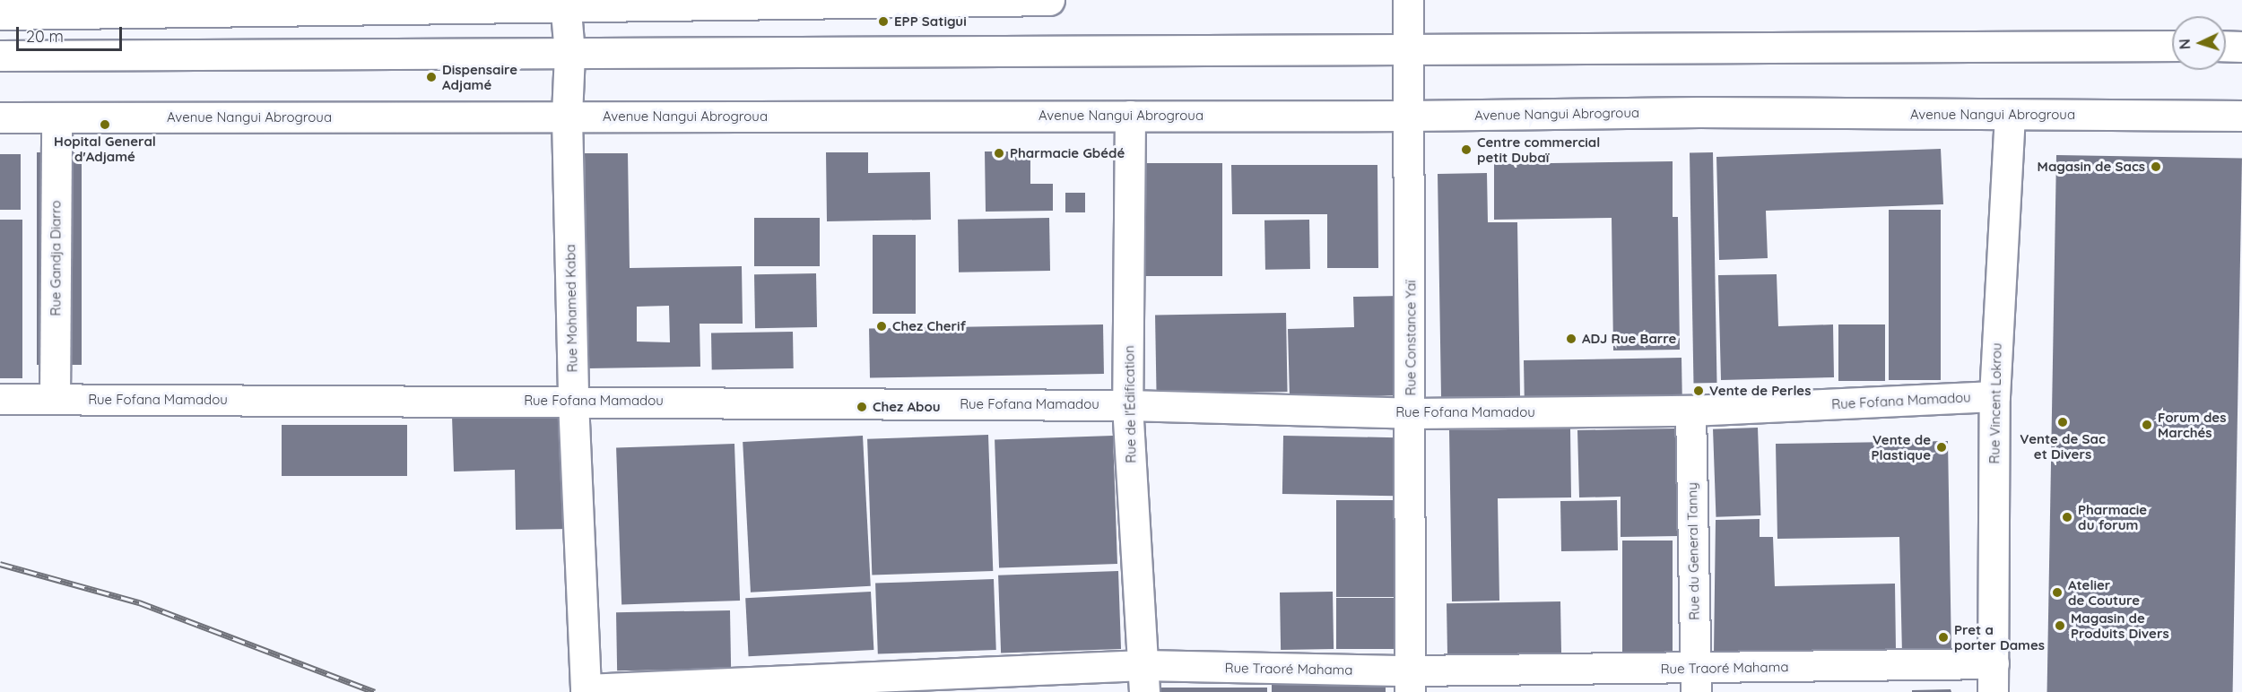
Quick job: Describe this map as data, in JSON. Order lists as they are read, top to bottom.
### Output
{
  "streets": {
    "street": [
      "Avenue Nangui Abrogroua",
      "Rue Gandja Diarro",
      "Rue Mohamed Kaba",
      "Rue Constance Yaï",
      "Rue Fofana Mamadou",
      "Rue Vincent Lokrou",
      "Rue de l'Édification",
      "Rue du General Tanny",
      "Rue Traoré Mahama"
    ]
  },
  "crossings": [
    ["Avenue Nangui Abrogroua", "Rue Gandja Diarro"],
    ["Avenue Nangui Abrogroua", "Rue Mohamed Kaba"],
    ["Avenue Nangui Abrogroua", "Rue Constance Yaï"],
    ["Avenue Nangui Abrogroua", "Rue Vincent Lokrou"],
    ["Avenue Nangui Abrogroua", "Rue de l'Édification"],
    ["Rue Gandja Diarro", "Rue Fofana Mamadou"],
    ["Rue Mohamed Kaba", "Rue Fofana Mamadou"],
    ["Rue Mohamed Kaba", "Rue Traoré Mahama"],
    ["Rue Constance Yaï", "Rue Fofana Mamadou"],
    ["Rue Constance Yaï", "Rue Traoré Mahama"],
    ["Rue Fofana Mamadou", "Rue Vincent Lokrou"],
    ["Rue Fofana Mamadou", "Rue de l'Édification"],
    ["Rue Fofana Mamadou", "Rue du General Tanny"],
    ["Rue Vincent Lokrou", "Rue Traoré Mahama"],
    ["Rue de l'Édification", "Rue Traoré Mahama"],
    ["Rue du General Tanny", "Rue Traoré Mahama"]
  ],
  "places": [
    "EPP Satigui",
    "Dispensaire Adjamé",
    "Hopital General d'Adjamé",
    "Centre commercial petit Dubaï",
    "Pharmacie Gbédé",
    "Magasin de Sacs",
    "Chez Cherif",
    "ADJ Rue Barre",
    "Vente de Perles",
    "Chez Abou",
    "Vente de Sac et Divers",
    "Forum des Marchés",
    "Vente de Plastique",
    "Pharmacie du forum",
    "Atelier de Couture",
    "Magasin de Produits Divers",
    "Pret a porter Dames"
  ],
  "scale_bar": "20 m",
  "north": "left"
}
